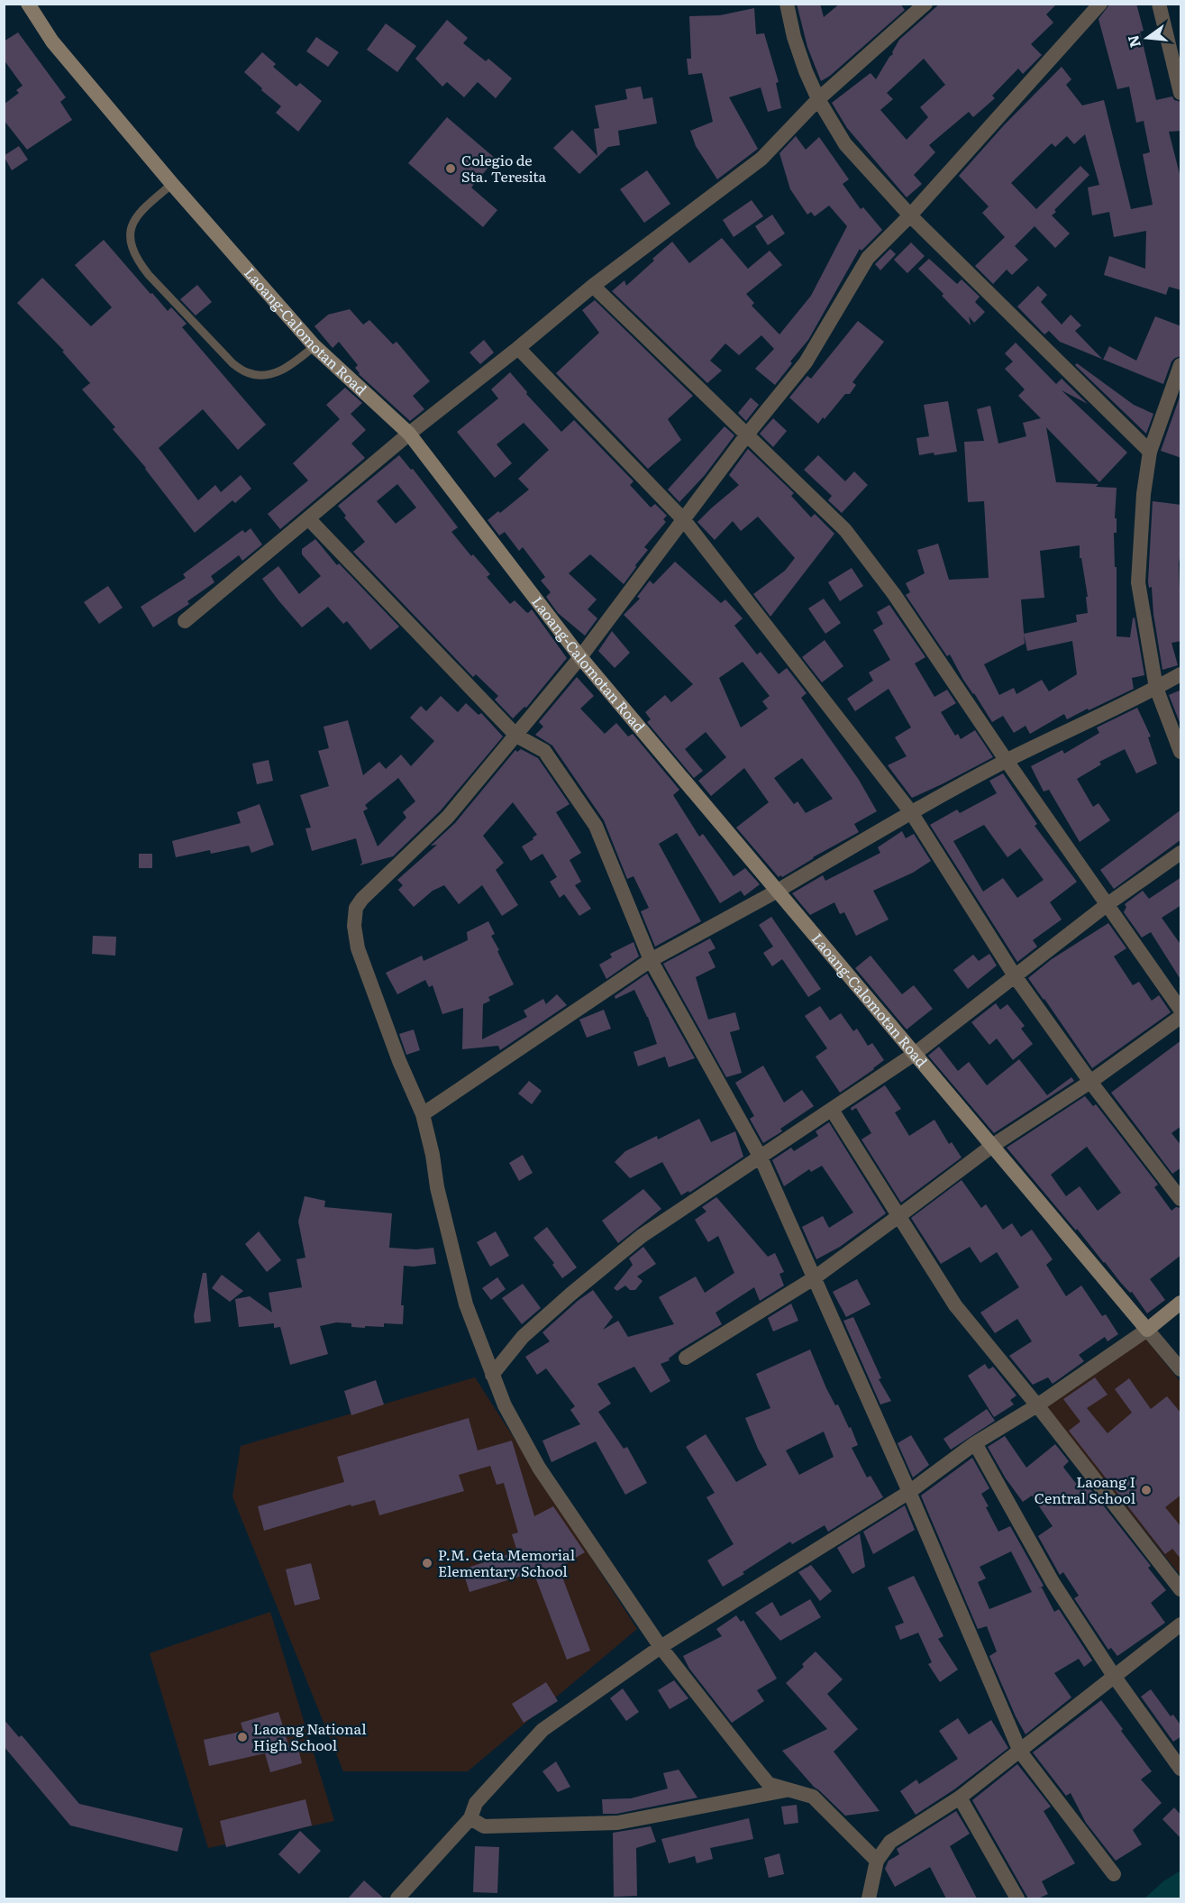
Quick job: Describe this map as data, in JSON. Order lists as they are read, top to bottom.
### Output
{
  "streets": {
    "main road": ["Laoang-Calomotan Road"]
  },
  "places": [
    "Colegio de Sta. Teresita",
    "Laoang I Central School",
    "P.M. Geta Memorial Elementary School",
    "Laoang National High School"
  ],
  "north": "left"
}
